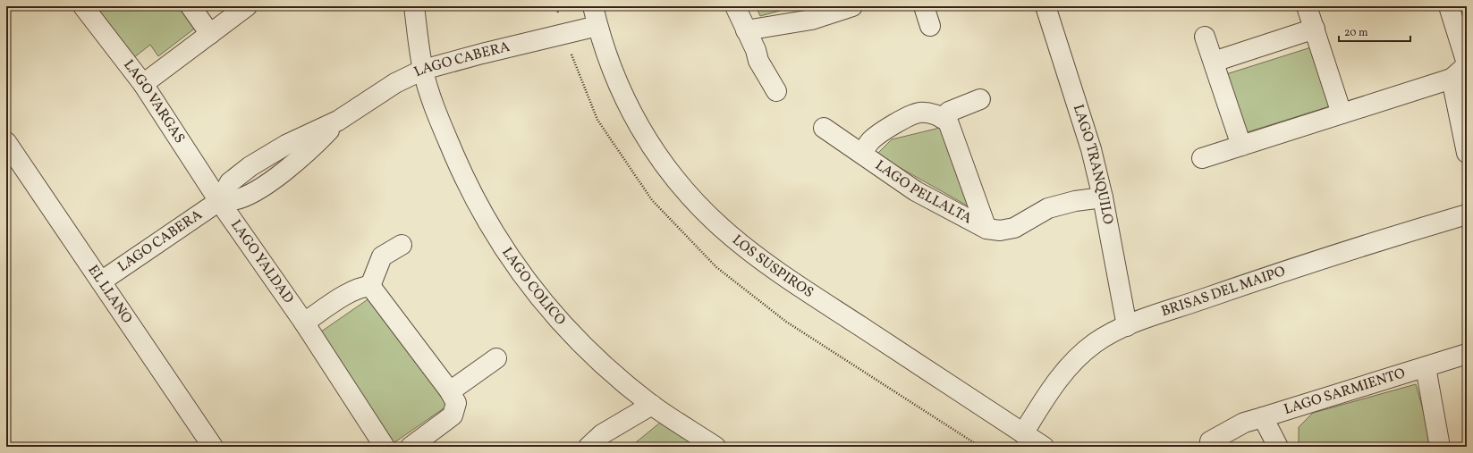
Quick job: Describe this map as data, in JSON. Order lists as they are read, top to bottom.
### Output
{
  "streets": {
    "street": [
      "LAGO CABERA",
      "LAGO VARGAS",
      "LAGO TRANQUILO",
      "LAGO PELLALTA",
      "LAGO YALDAD",
      "LOS SUSPIROS",
      "LAGO COLICO",
      "BRISAS DEL MAIPO",
      "EL LLANO",
      "LAGO SARMIENTO"
    ]
  },
  "crossings": [
    ["LAGO CABERA", "LAGO VARGAS"],
    ["LAGO CABERA", "LAGO YALDAD"],
    ["LAGO CABERA", "LOS SUSPIROS"],
    ["LAGO CABERA", "LAGO COLICO"],
    ["LAGO CABERA", "EL LLANO"],
    ["LAGO VARGAS", "LAGO YALDAD"],
    ["LAGO TRANQUILO", "LAGO PELLALTA"],
    ["LAGO TRANQUILO", "BRISAS DEL MAIPO"],
    ["LOS SUSPIROS", "BRISAS DEL MAIPO"]
  ],
  "scale_bar": "20 m"
}
